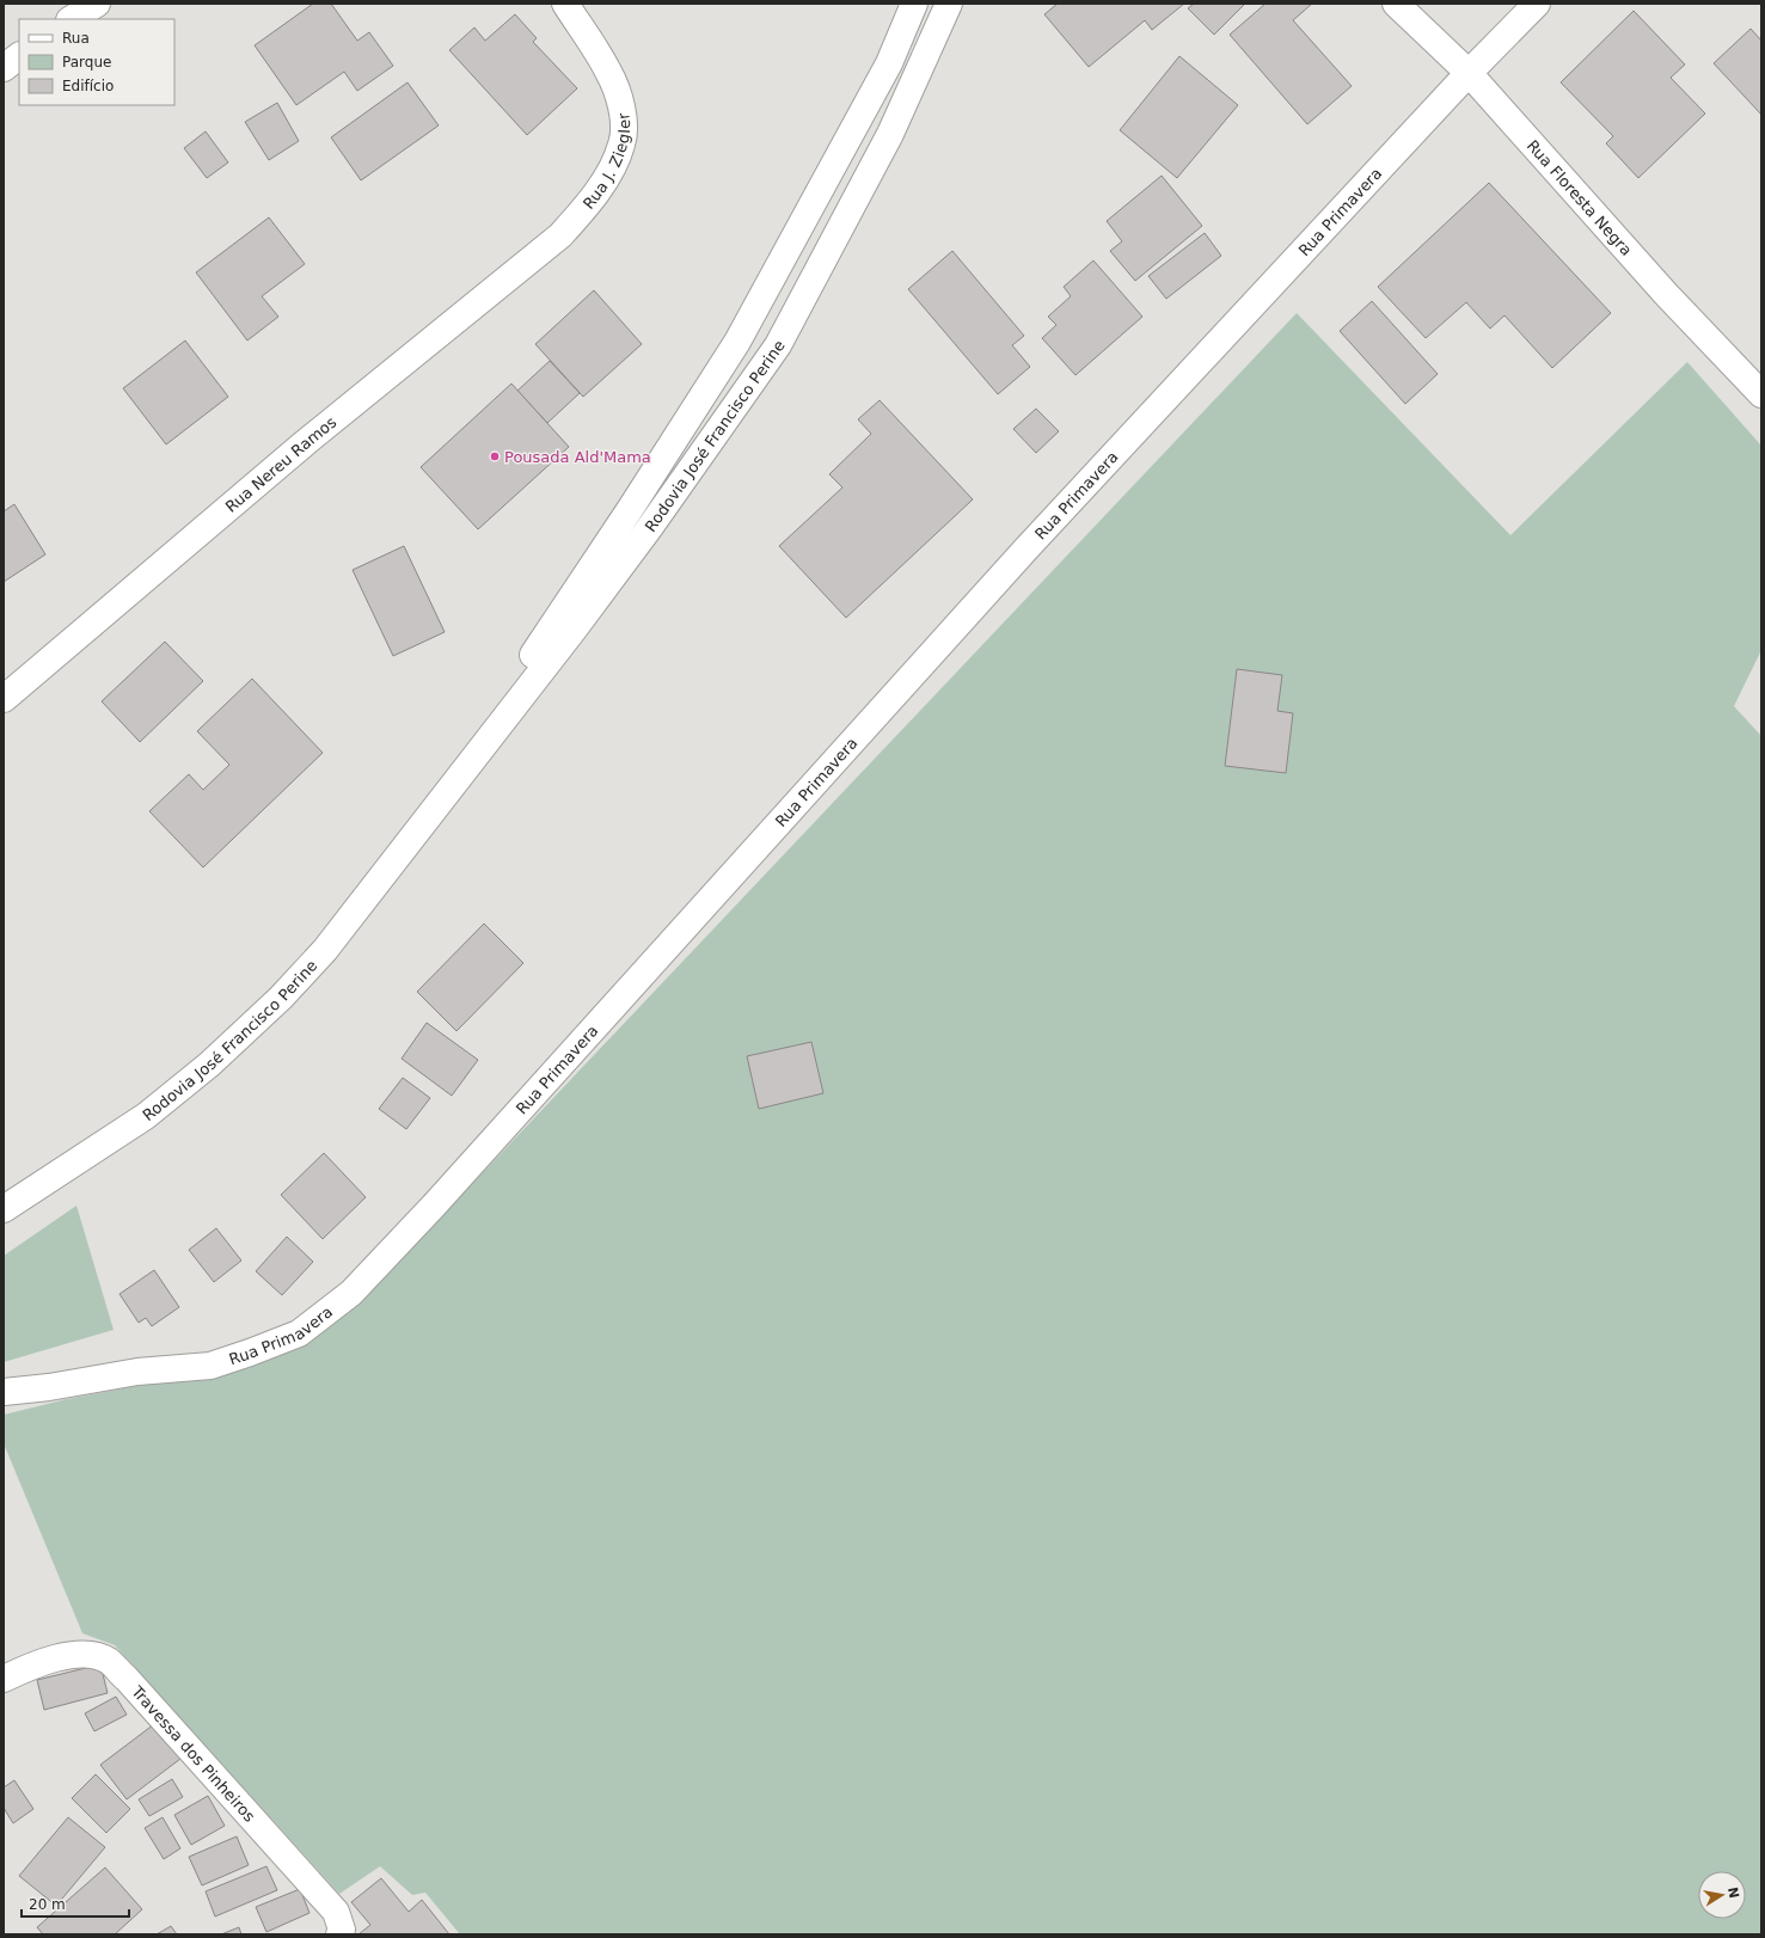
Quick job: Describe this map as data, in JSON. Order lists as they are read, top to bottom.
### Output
{
  "streets": {
    "street": [
      "Rua J. Ziegler",
      "Rua Floresta Negra",
      "Rua Primavera",
      "Rodovia José Francisco Perine",
      "Rua Nereu Ramos",
      "Travessa dos Pinheiros"
    ]
  },
  "crossings": [
    ["Rua J. Ziegler", "Rua Nereu Ramos"],
    ["Rua Floresta Negra", "Rua Primavera"]
  ],
  "places": ["Pousada Ald'Mama"],
  "legend": ["Rua", "Parque", "Edifício"],
  "scale_bar": "20 m",
  "north": "right"
}
